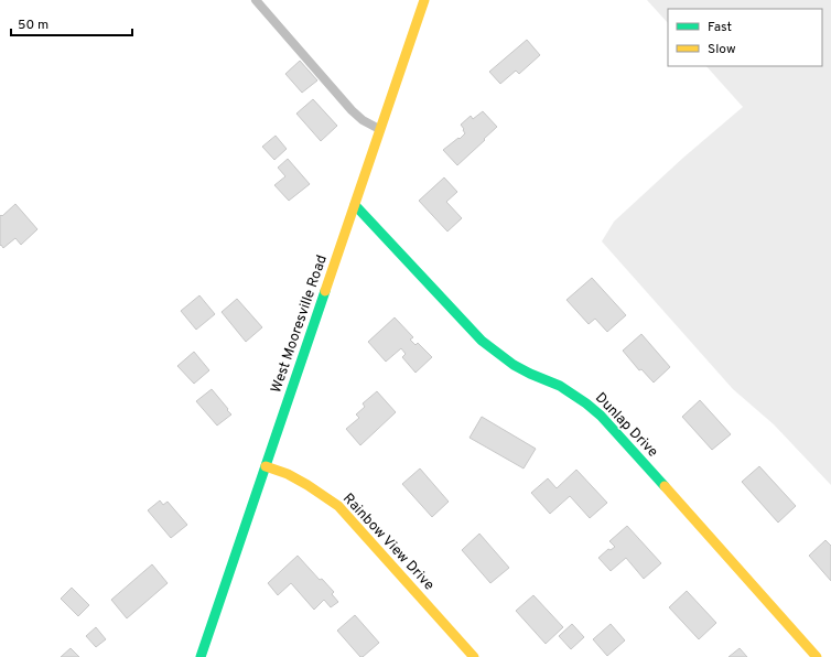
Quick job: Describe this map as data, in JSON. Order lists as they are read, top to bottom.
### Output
{
  "streets": {
    "street": ["West Mooresville Road", "Dunlap Drive", "Rainbow View Drive"]
  },
  "crossings": [
    ["West Mooresville Road", "Dunlap Drive"],
    ["West Mooresville Road", "Rainbow View Drive"]
  ],
  "legend": ["Fast", "Slow"],
  "scale_bar": "50 m"
}
